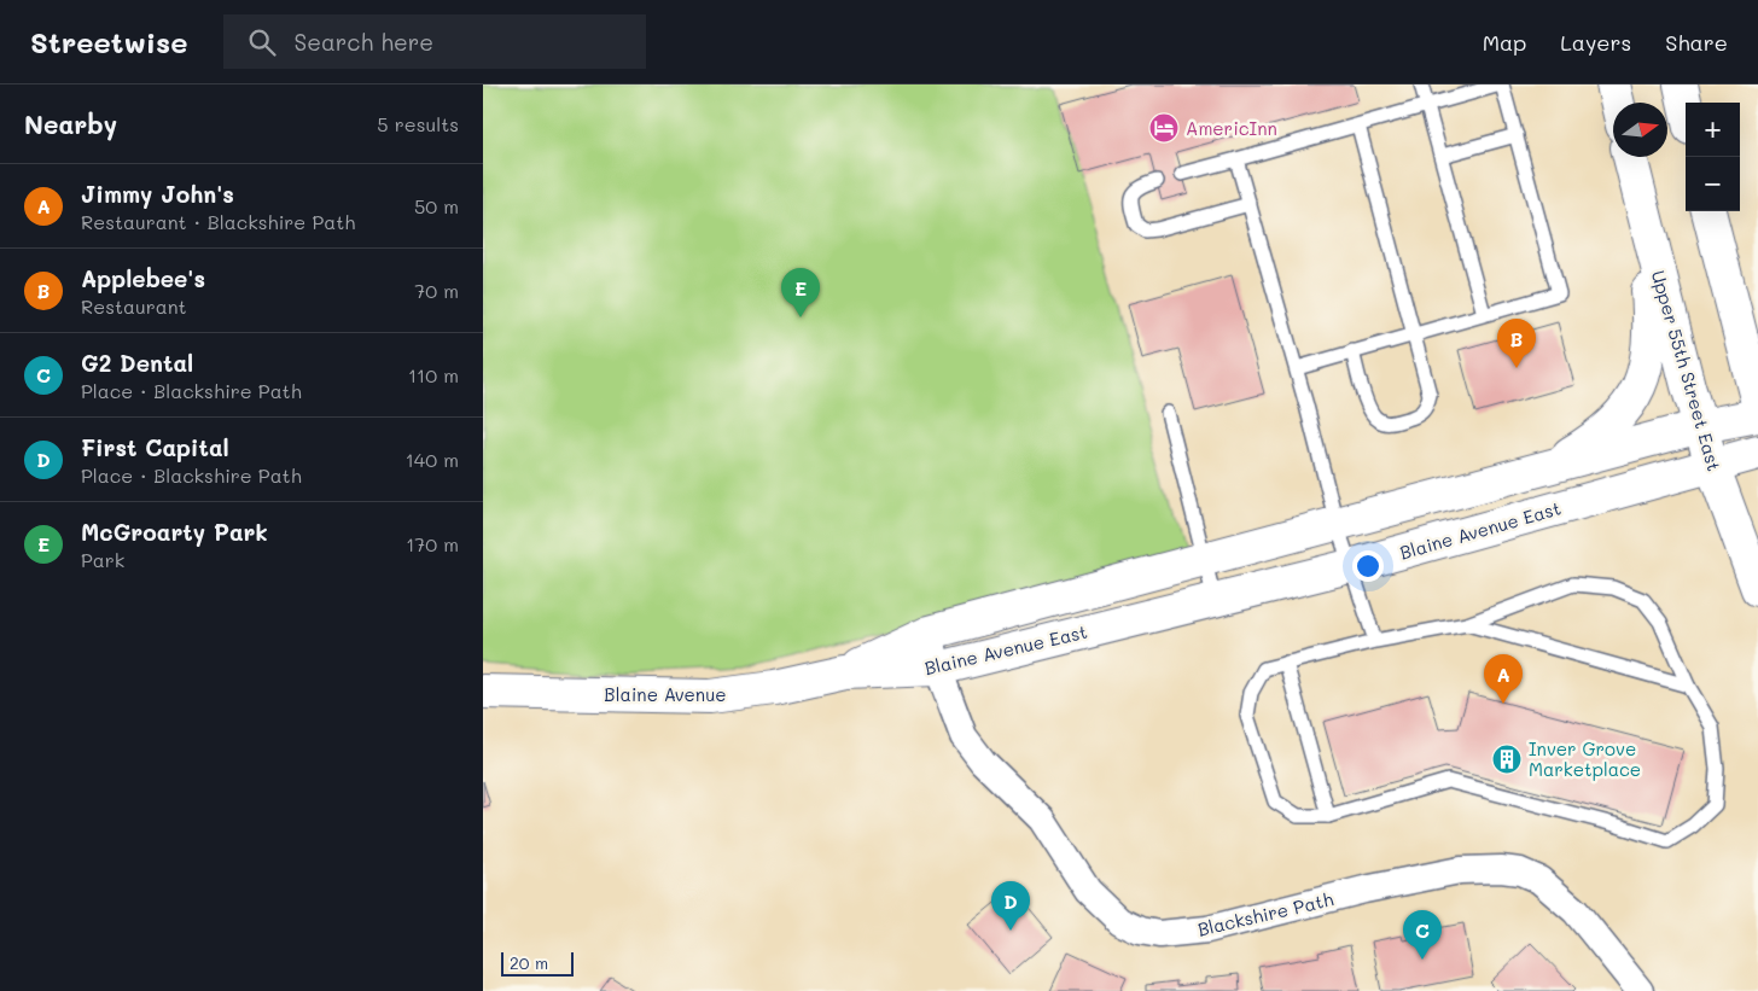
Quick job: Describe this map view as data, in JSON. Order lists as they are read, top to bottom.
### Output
{
  "streets": {
    "street": [
      "Upper 55th Street East",
      "Blaine Avenue East",
      "Blaine Avenue",
      "Blackshire Path"
    ]
  },
  "crossings": [
    ["Upper 55th Street East", "Blaine Avenue East"],
    ["Blaine Avenue East", "Blaine Avenue"],
    ["Blaine Avenue East", "Blackshire Path"]
  ],
  "places": {
    "hotel": ["AmericInn"],
    "building": ["Inver Grove Marketplace"]
  },
  "scale_bar": "20 m",
  "north": "right",
  "page": {
    "header": "Streetwise",
    "search": "Search here",
    "nav": ["Map", "Layers", "Share"],
    "heading": ["Nearby", "5 results"],
    "map_buttons": ["+", "−"],
    "list": [
      {
        "mark": "A",
        "name": "Jimmy John's",
        "note": "Restaurant · Blackshire Path",
        "value": "50 m"
      },
      {
        "mark": "B",
        "name": "Applebee's",
        "note": "Restaurant",
        "value": "70 m"
      },
      {
        "mark": "C",
        "name": "G2 Dental",
        "note": "Place · Blackshire Path",
        "value": "110 m"
      },
      {
        "mark": "D",
        "name": "First Capital",
        "note": "Place · Blackshire Path",
        "value": "140 m"
      },
      {
        "mark": "E",
        "name": "McGroarty Park",
        "note": "Park",
        "value": "170 m"
      }
    ],
    "pins": [
      "E",
      "B",
      "A",
      "D",
      "C"
    ],
    "scale": "20 m"
  }
}
